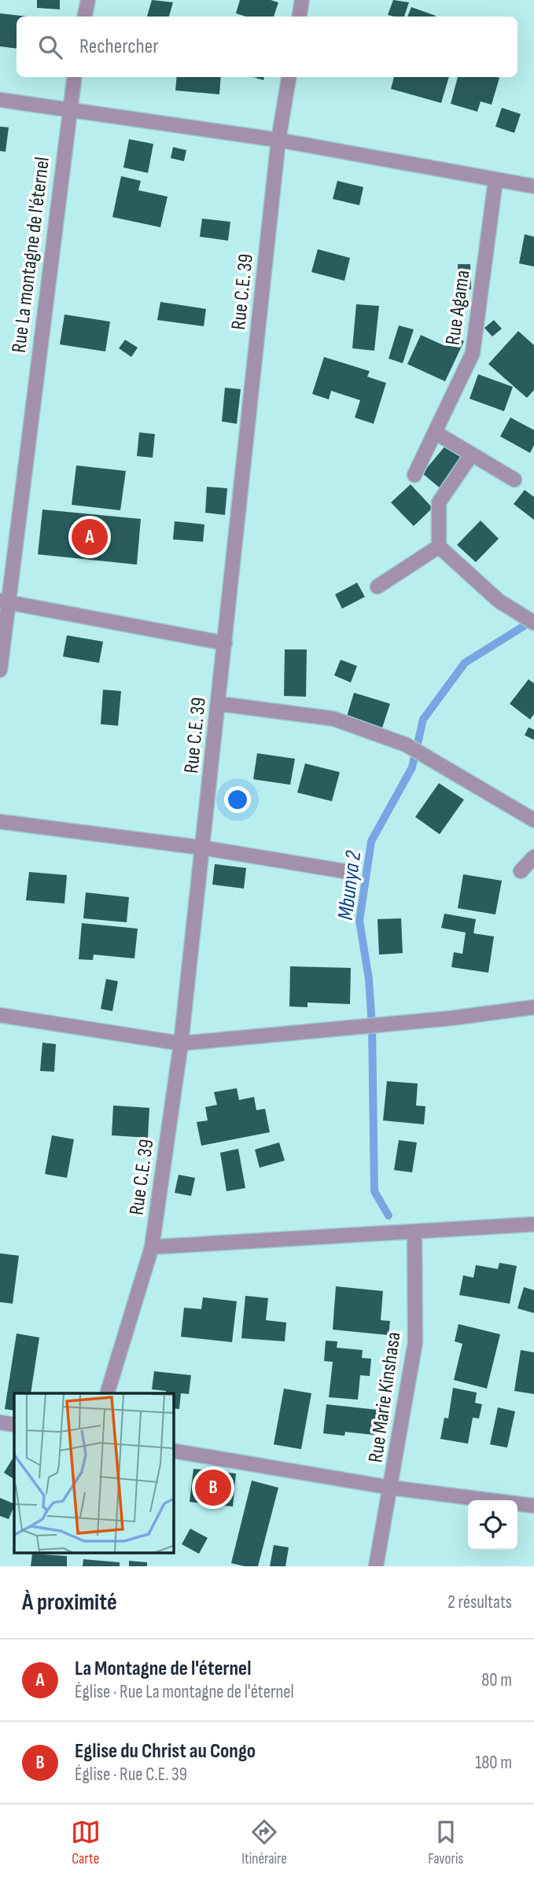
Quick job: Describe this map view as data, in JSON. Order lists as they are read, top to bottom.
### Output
{
  "streets": {
    "street": [
      "Rue La montagne de l'éternel",
      "Rue C.E. 39",
      "Rue Agama",
      "Rue Marie Kinshasa"
    ]
  },
  "water": ["Mbunya 2"],
  "page": {
    "search": "Rechercher",
    "pins": ["A", "B"],
    "heading": ["À proximité", "2 résultats"],
    "list": [
      {
        "mark": "A",
        "name": "La Montagne de l'éternel",
        "note": "Église · Rue La montagne de l'éternel",
        "value": "80 m"
      },
      {
        "mark": "B",
        "name": "Eglise du Christ au Congo",
        "note": "Église · Rue C.E. 39",
        "value": "180 m"
      }
    ],
    "nav": ["Carte", "Itinéraire", "Favoris"]
  }
}
